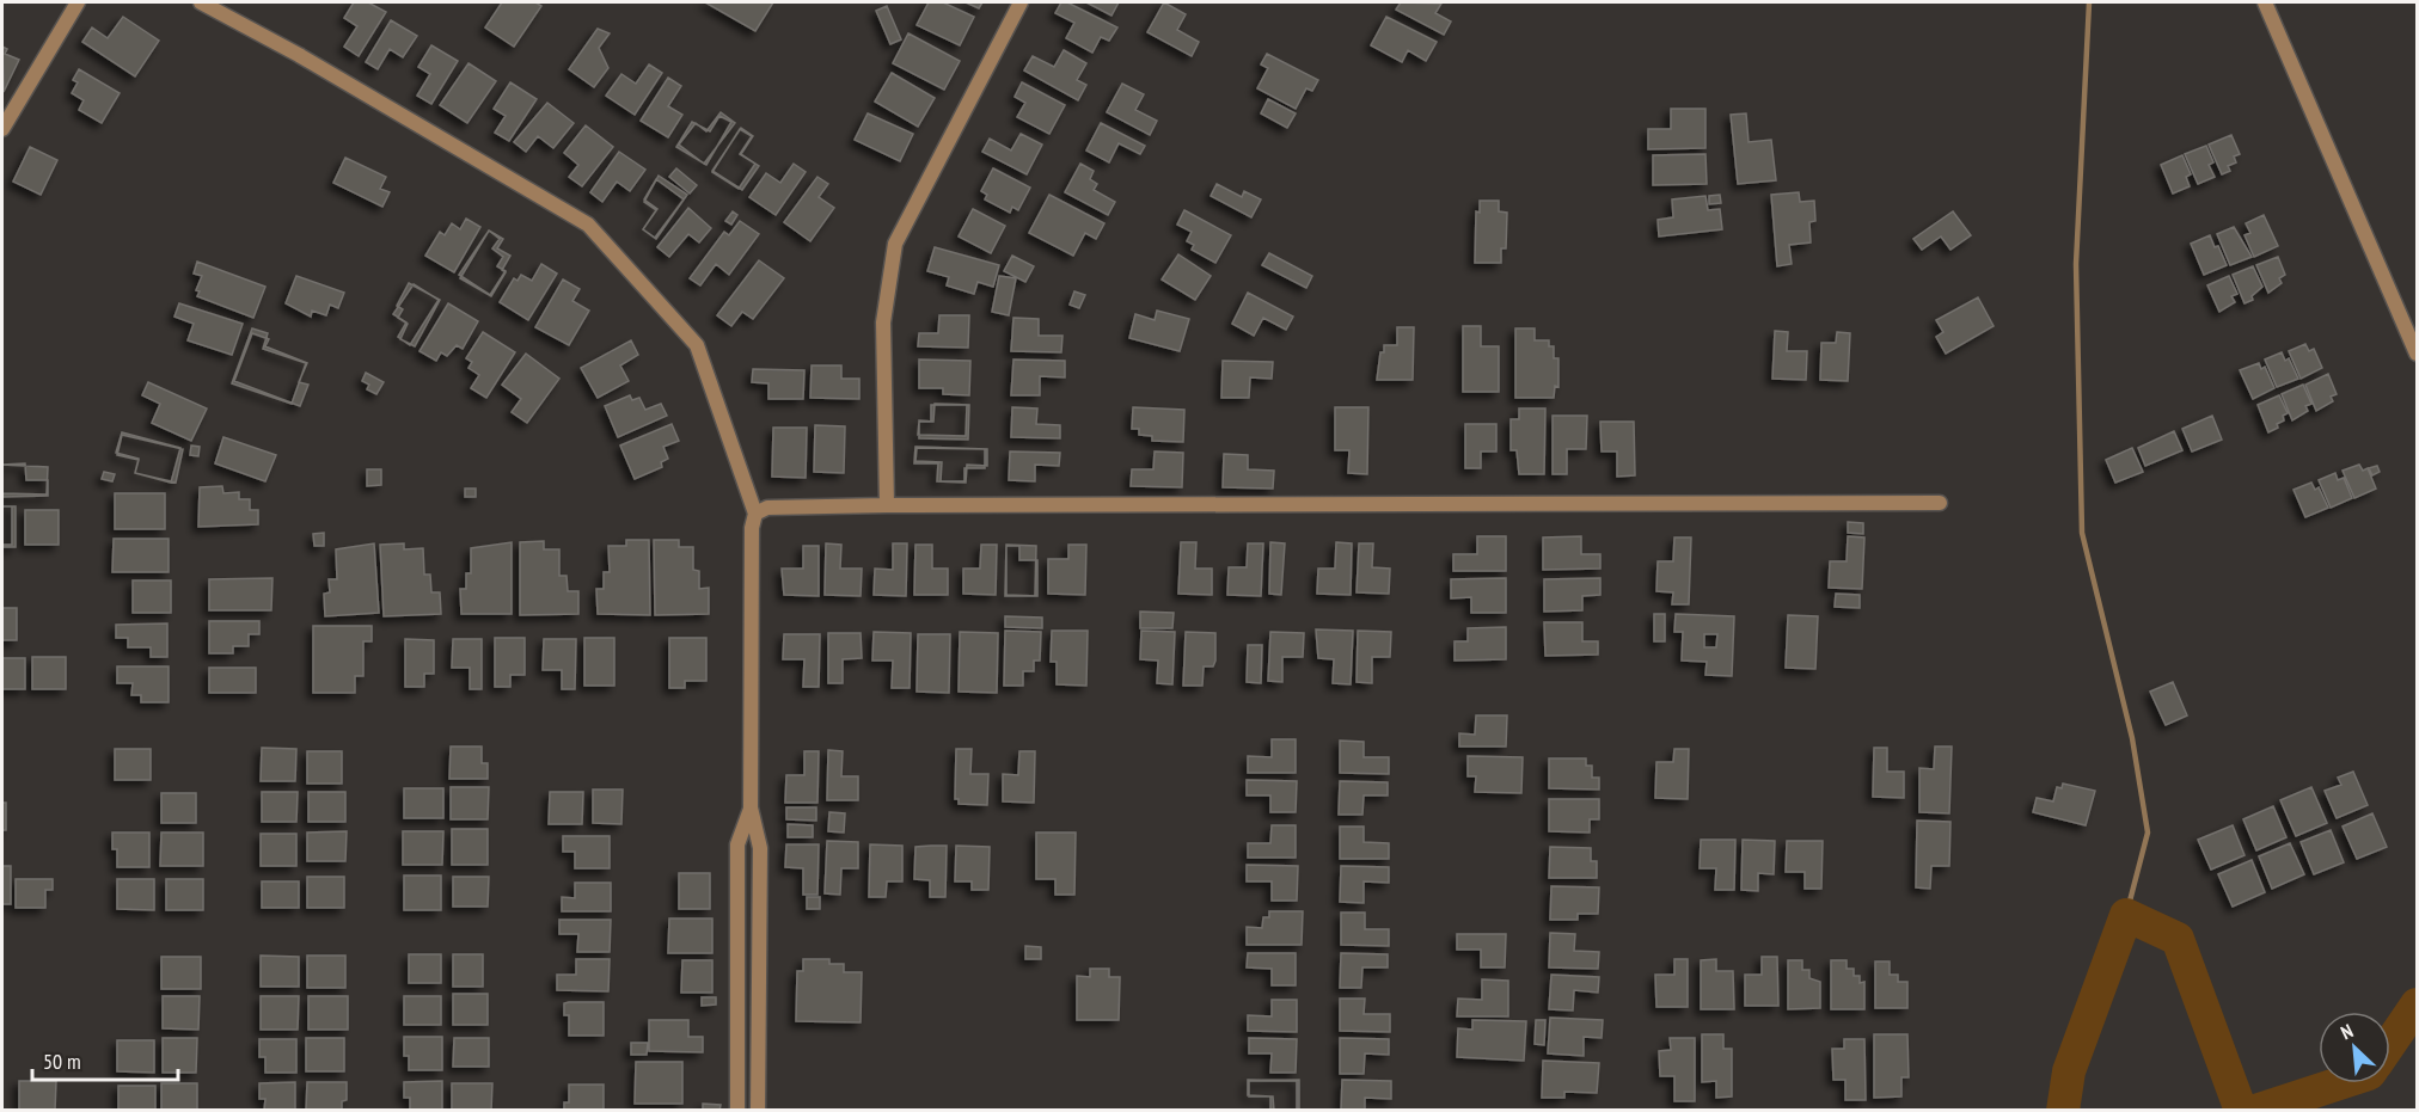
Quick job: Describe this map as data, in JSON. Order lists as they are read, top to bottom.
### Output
{
  "scale_bar": "50 m",
  "north": "top left"
}
